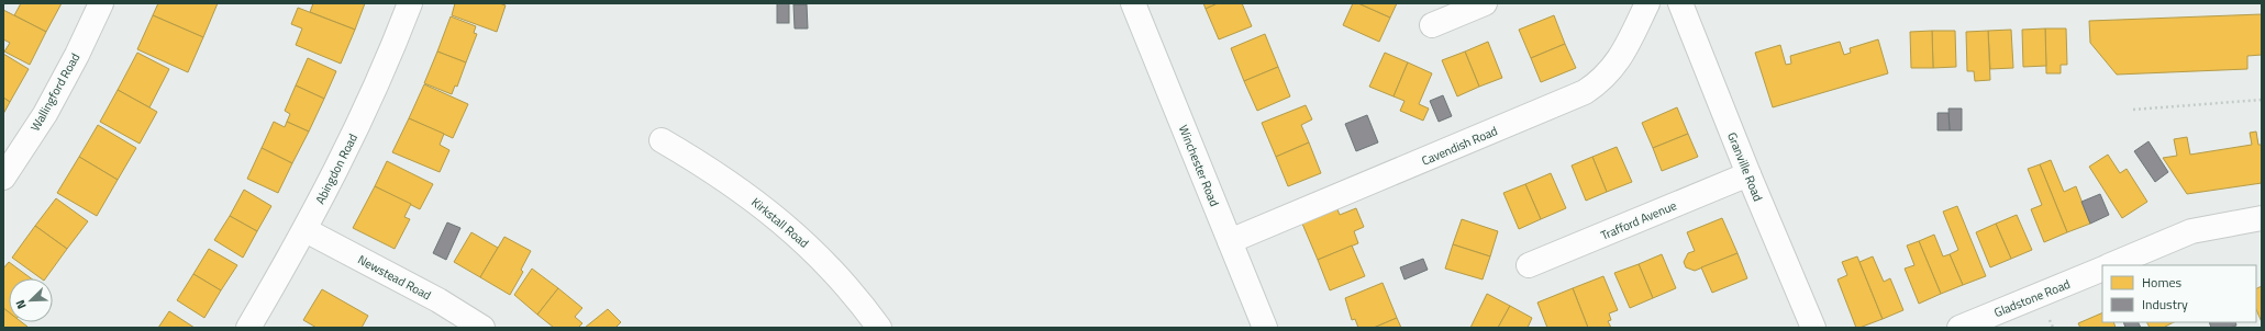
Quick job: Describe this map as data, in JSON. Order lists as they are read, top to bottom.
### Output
{
  "streets": {
    "street": [
      "Wallingford Road",
      "Cavendish Road",
      "Winchester Road",
      "Granville Road",
      "Abingdon Road",
      "Trafford Avenue",
      "Kirkstall Road",
      "Newstead Road",
      "Gladstone Road"
    ]
  },
  "crossings": [
    ["Cavendish Road", "Winchester Road"],
    ["Granville Road", "Trafford Avenue"],
    ["Abingdon Road", "Newstead Road"]
  ],
  "legend": ["Homes", "Industry"],
  "north": "bottom left"
}
